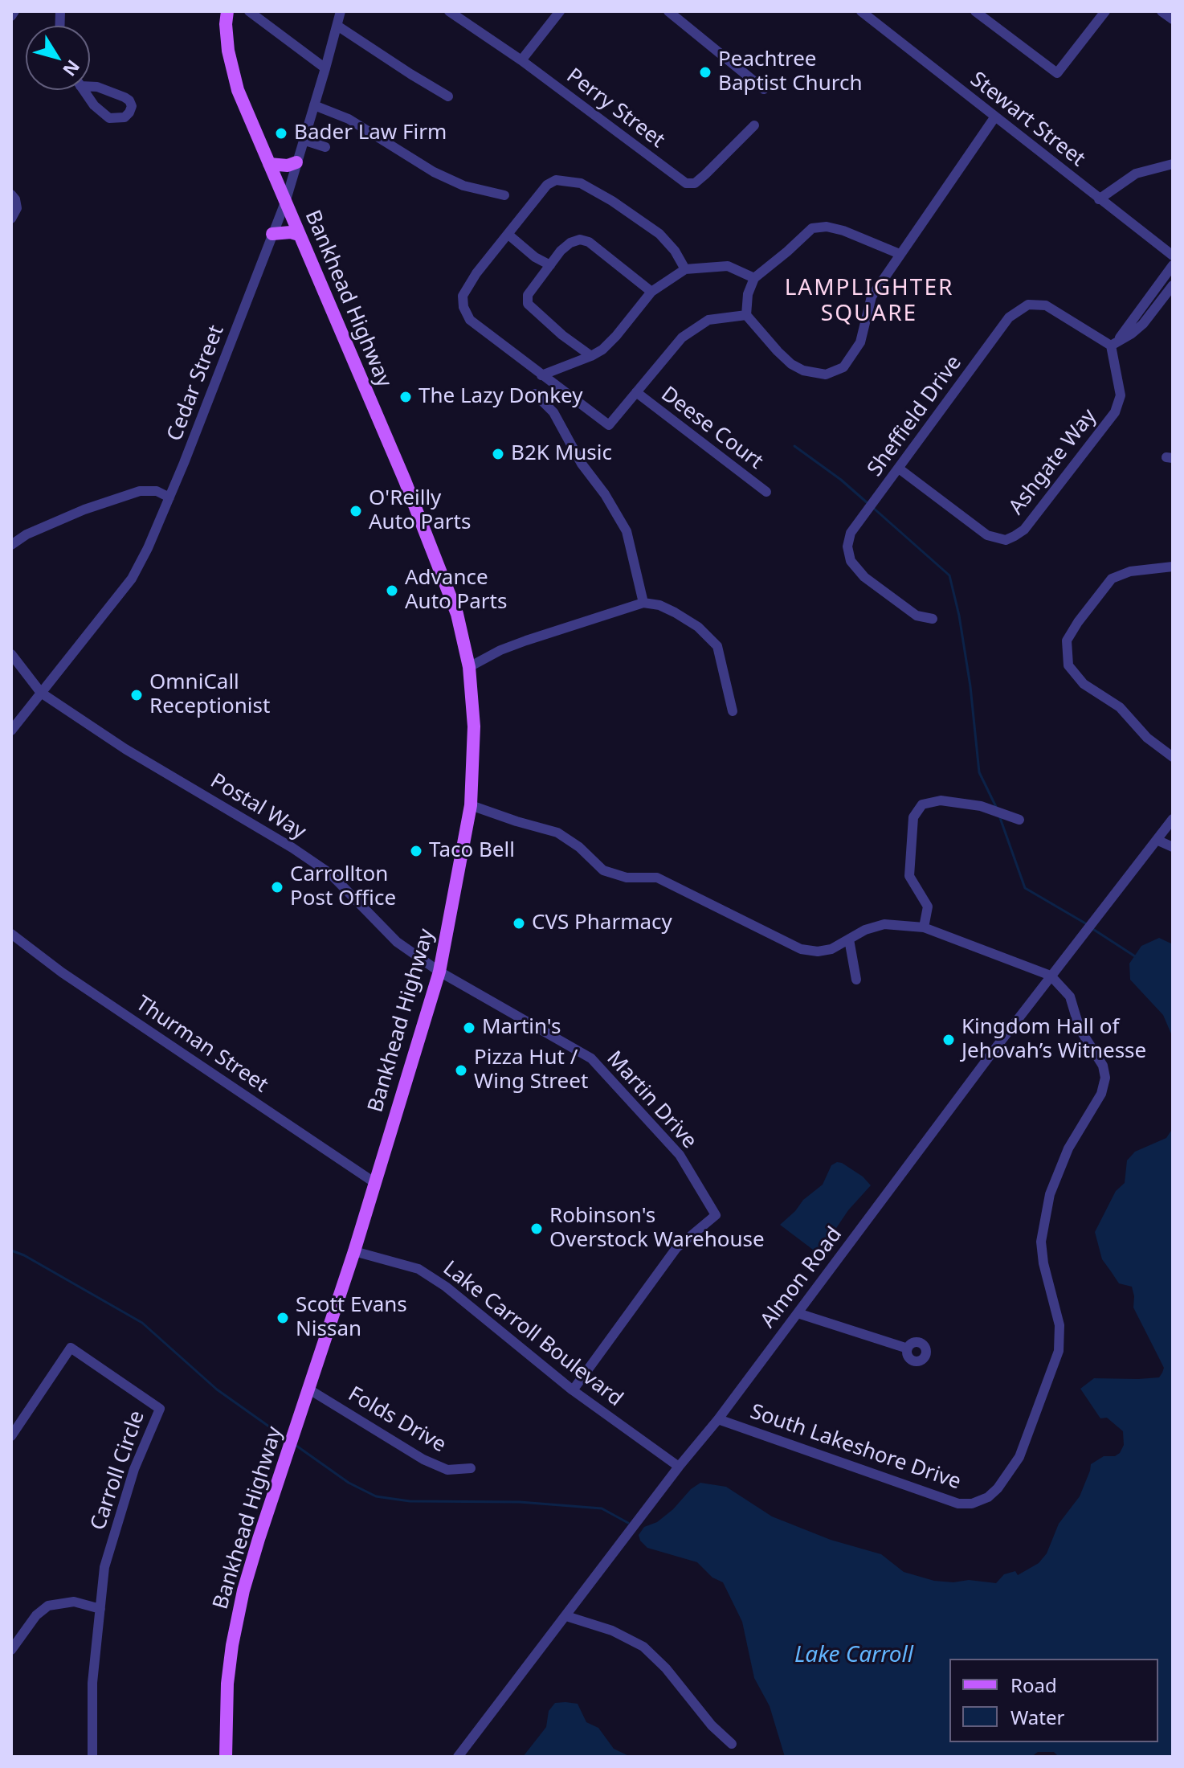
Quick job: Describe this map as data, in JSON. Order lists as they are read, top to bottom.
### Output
{
  "streets": {
    "main road": ["Bankhead Highway"],
    "street": [
      "Perry Street",
      "Stewart Street",
      "Cedar Street",
      "Sheffield Drive",
      "Deese Court",
      "Ashgate Way",
      "Postal Way",
      "Thurman Street",
      "Martin Drive",
      "Almon Road",
      "Lake Carroll Boulevard",
      "Folds Drive",
      "South Lakeshore Drive",
      "Carroll Circle"
    ]
  },
  "crossings": [
    ["Bankhead Highway", "Cedar Street"],
    ["Bankhead Highway", "Postal Way"],
    ["Bankhead Highway", "Thurman Street"],
    ["Bankhead Highway", "Martin Drive"],
    ["Bankhead Highway", "Lake Carroll Boulevard"],
    ["Bankhead Highway", "Folds Drive"],
    ["Cedar Street", "Postal Way"],
    ["Sheffield Drive", "Ashgate Way"],
    ["Postal Way", "Martin Drive"],
    ["Martin Drive", "Lake Carroll Boulevard"],
    ["Almon Road", "Lake Carroll Boulevard"],
    ["Almon Road", "South Lakeshore Drive"]
  ],
  "districts": ["LAMPLIGHTER SQUARE"],
  "water": ["Lake Carroll"],
  "places": [
    "Peachtree Baptist Church",
    "Bader Law Firm",
    "The Lazy Donkey",
    "B2K Music",
    "O'Reilly Auto Parts",
    "Advance Auto Parts",
    "OmniCall Receptionist",
    "Taco Bell",
    "Carrollton Post Office",
    "CVS Pharmacy",
    "Martin's",
    "Kingdom Hall of Jehovah’s Witnesse",
    "Pizza Hut / Wing Street",
    "Robinson's Overstock Warehouse",
    "Scott Evans Nissan"
  ],
  "legend": ["Road", "Water"],
  "north": "bottom right"
}
